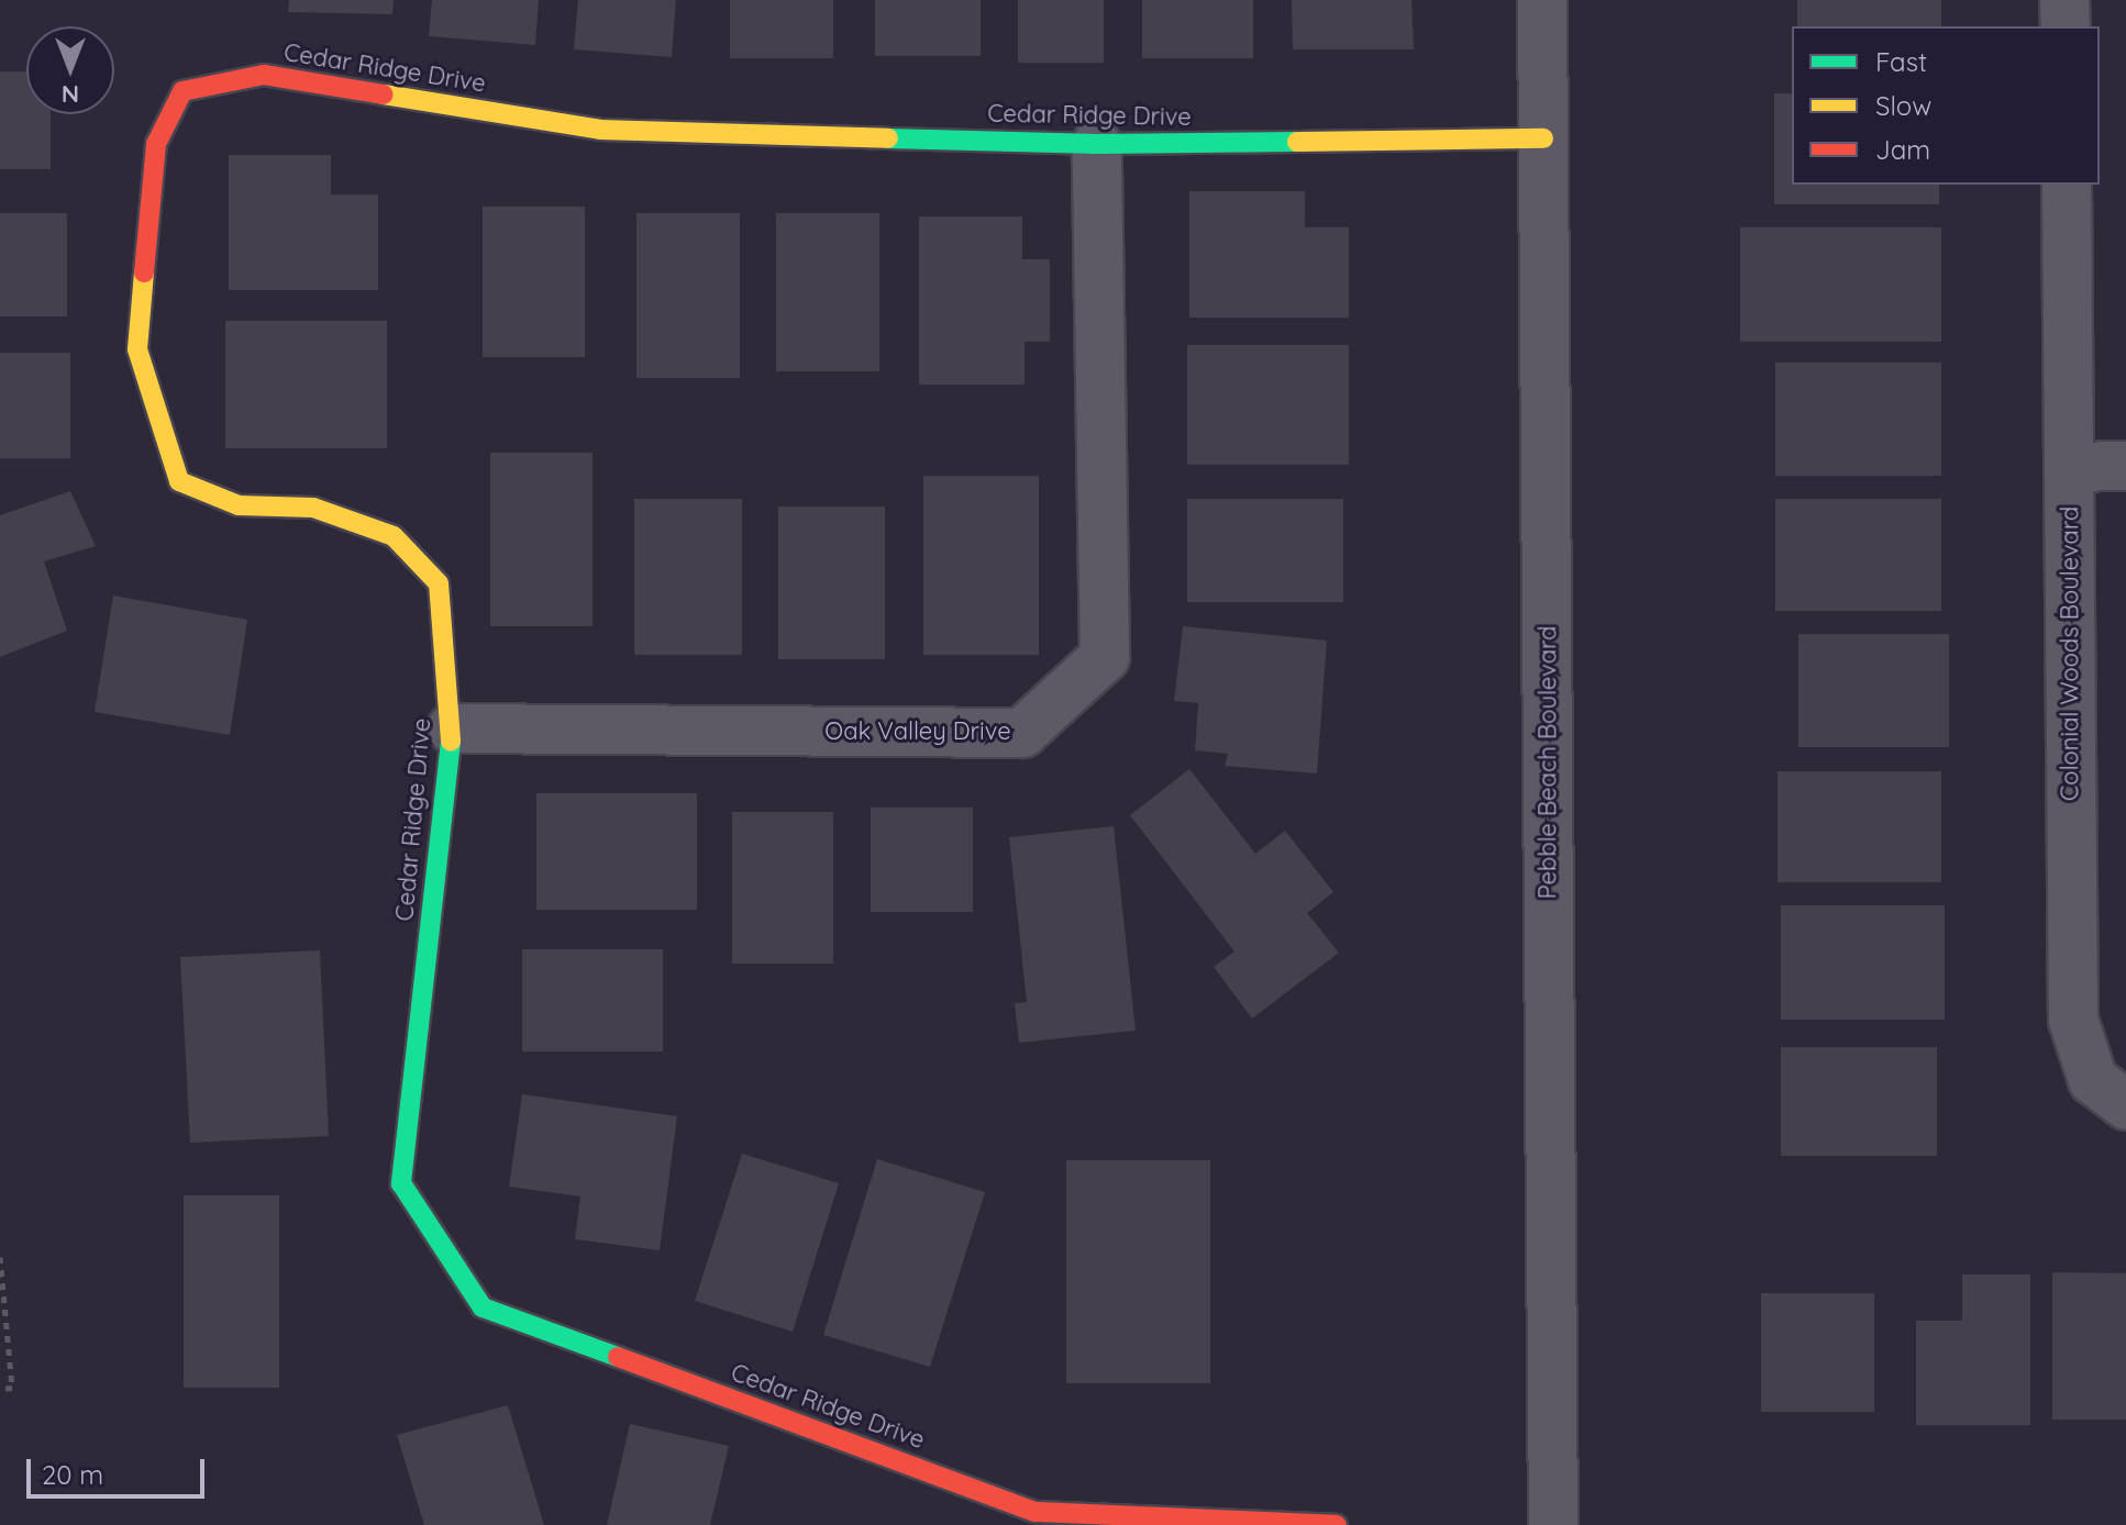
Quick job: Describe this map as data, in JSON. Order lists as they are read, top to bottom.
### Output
{
  "streets": {
    "street": [
      "Cedar Ridge Drive",
      "Colonial Woods Boulevard",
      "Oak Valley Drive",
      "Pebble Beach Boulevard"
    ]
  },
  "crossings": [
    ["Cedar Ridge Drive", "Oak Valley Drive"],
    ["Cedar Ridge Drive", "Pebble Beach Boulevard"]
  ],
  "legend": ["Fast", "Slow", "Jam"],
  "scale_bar": "20 m",
  "north": "bottom"
}
